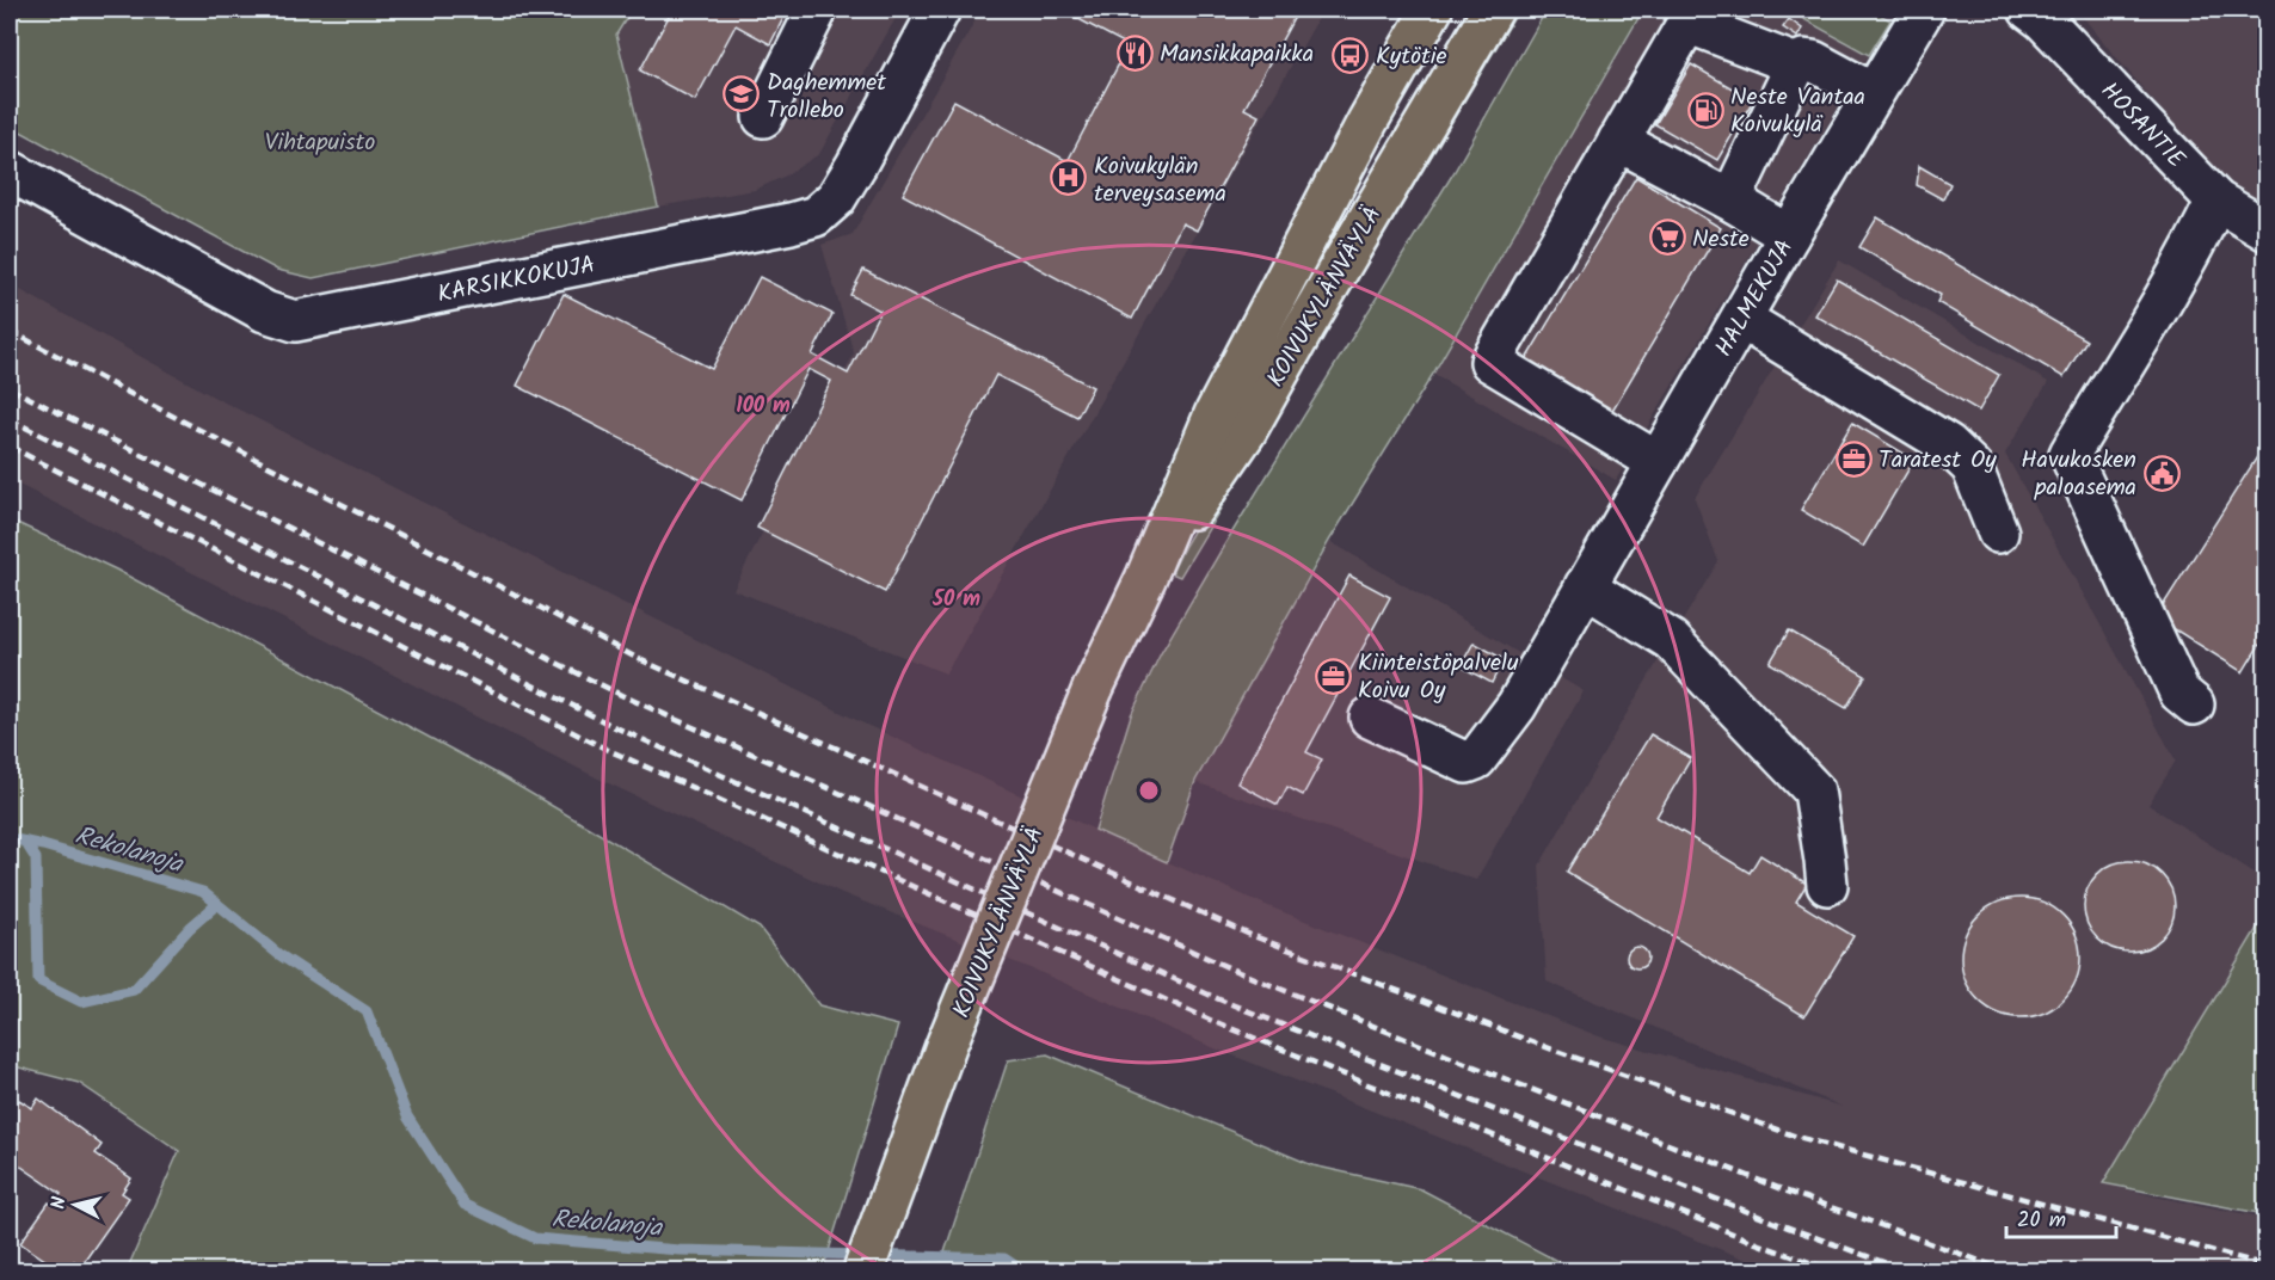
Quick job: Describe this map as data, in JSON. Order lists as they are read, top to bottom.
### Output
{
  "streets": {
    "main road": ["KOIVUKYLÄNVÄYLÄ"],
    "street": ["HOSANTIE", "KARSIKKOKUJA", "HALMEKUJA"]
  },
  "water": ["Rekolanoja"],
  "parks": ["Vihtapuisto"],
  "places": {
    "restaurant": ["Mansikkapaikka"],
    "bus stop": ["Kytötie"],
    "school or university": ["Daghemmet Trollebo"],
    "fuel station": ["Neste Vantaa Koivukylä"],
    "hospital": ["Koivukylän terveysasema"],
    "supermarket": ["Neste"],
    "office": ["Taratest Oy", "Kiinteistöpalvelu Koivu Oy"],
    "public building": ["Havukosken paloasema"]
  },
  "scale_bar": "20 m",
  "north": "left",
  "rings": ["100 m", "50 m"]
}
